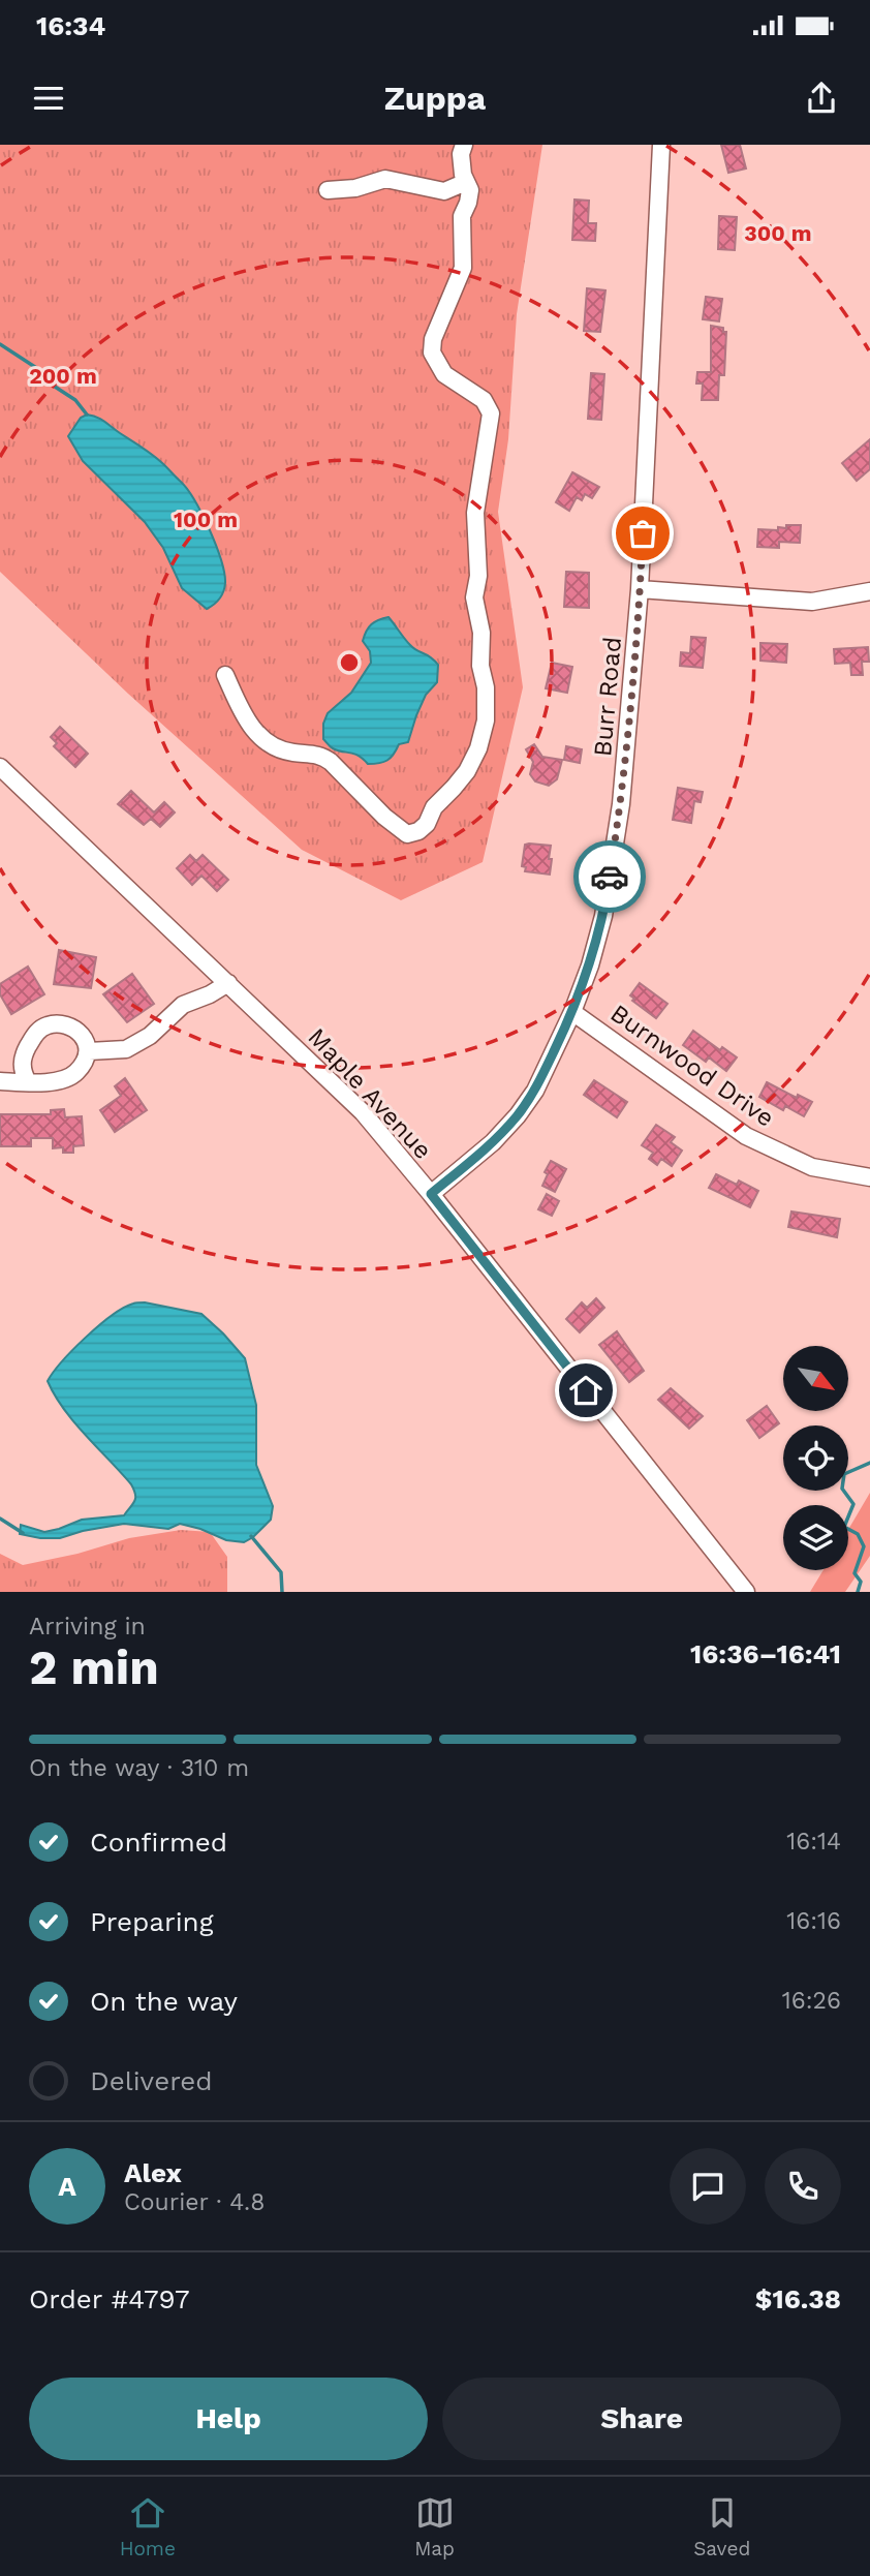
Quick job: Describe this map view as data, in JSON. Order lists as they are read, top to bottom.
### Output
{
  "streets": {
    "street": ["Burr Road", "Burnwood Drive", "Maple Avenue"]
  },
  "crossings": [
    ["Burr Road", "Burnwood Drive"],
    ["Burr Road", "Maple Avenue"]
  ],
  "north": "bottom right",
  "page": {
    "status": "16:34",
    "header": "Zuppa",
    "heading": ["2 min", "Arriving in", "16:36–16:41"],
    "panel": [
      "Alex",
      "Courier · 4.8",
      "Order #4797",
      "$16.38"
    ],
    "bar": "On the way · 310 m",
    "list": [
      ["Confirmed", "16:14"],
      ["Preparing", "16:16"],
      ["On the way", "16:26"],
      "Delivered"
    ],
    "round": "A",
    "buttons": ["Help", "Share"],
    "tabs": ["Home", "Map", "Saved"]
  },
  "rings": ["300 m", "200 m", "100 m"]
}
